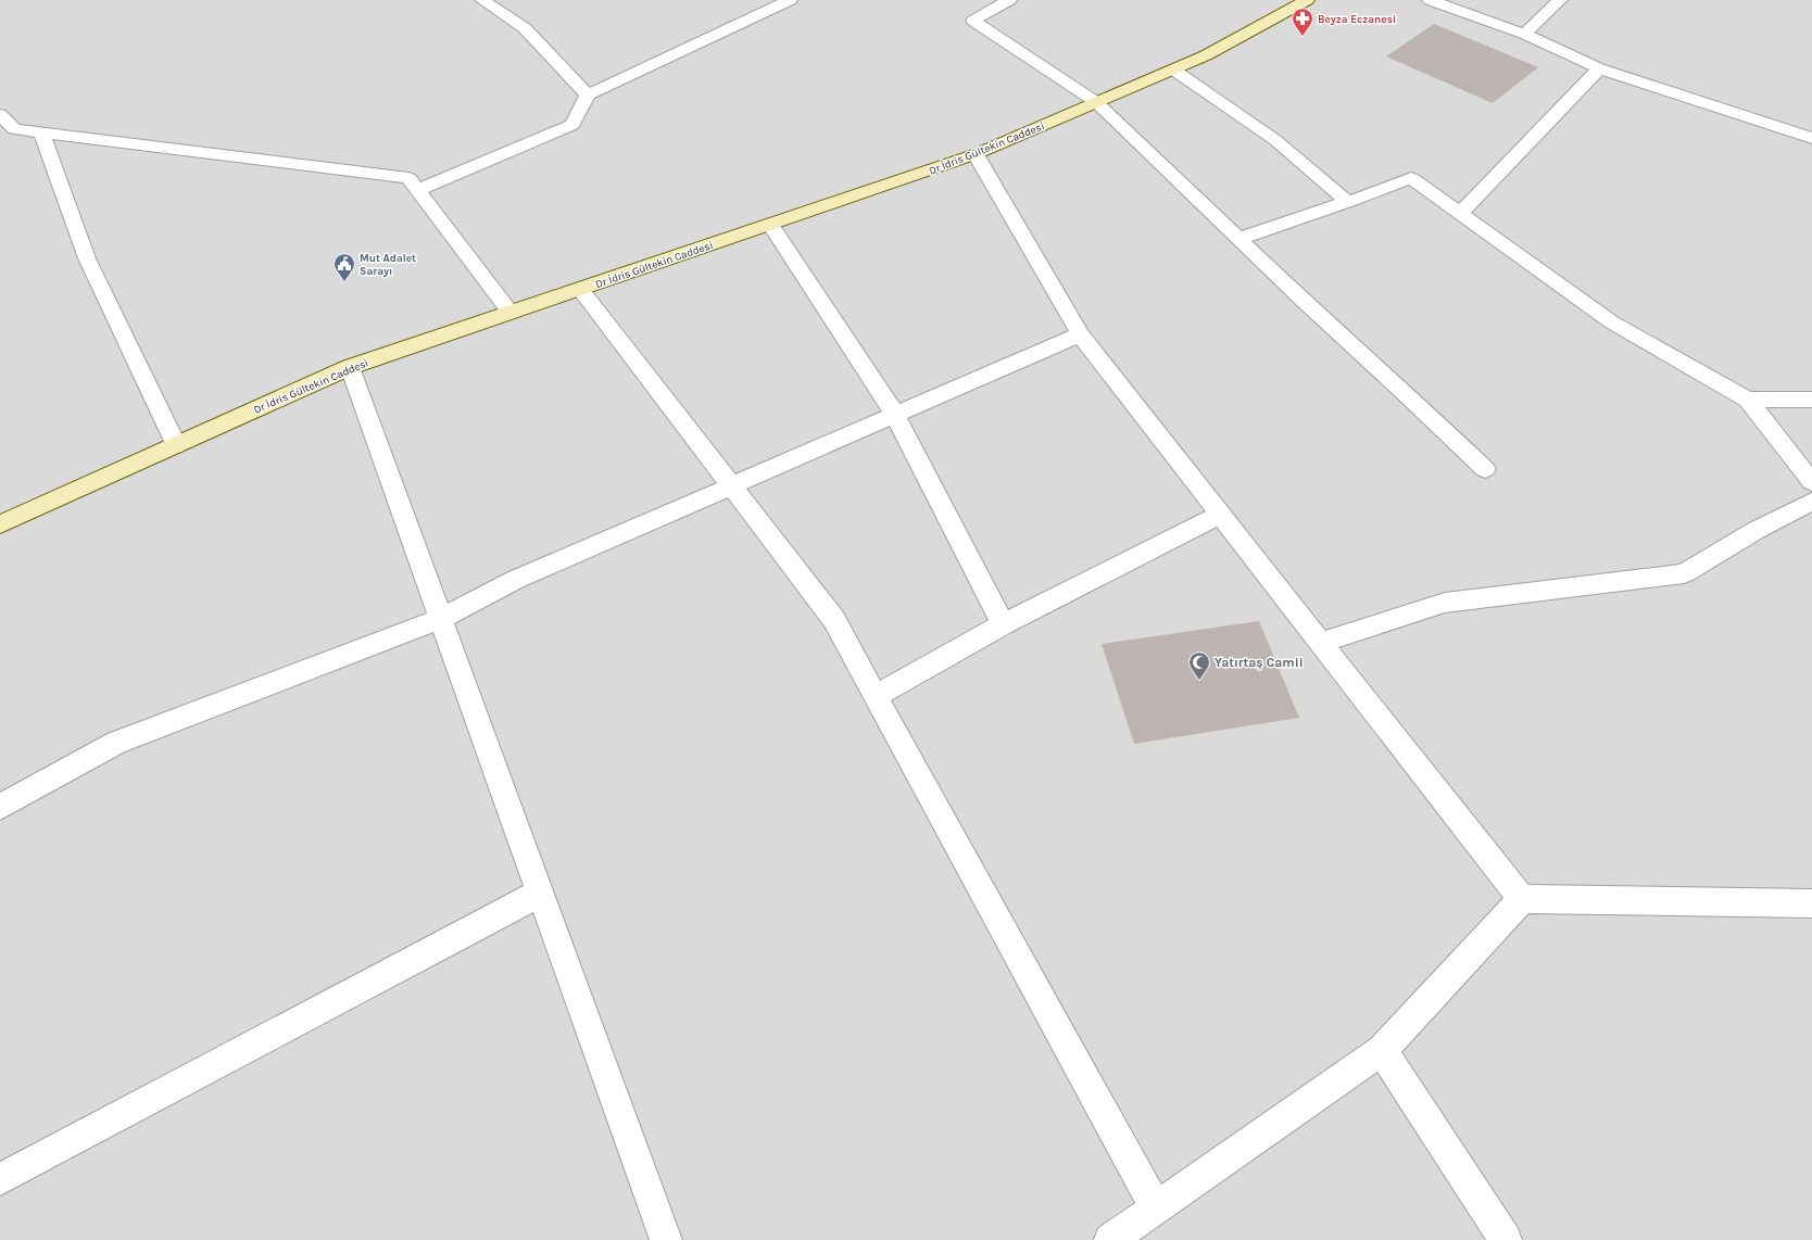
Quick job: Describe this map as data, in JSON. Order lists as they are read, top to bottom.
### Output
{
  "streets": {
    "street": ["Dr İdris Gültekin Caddesi"]
  },
  "places": {
    "pharmacy": ["Beyza Eczanesi"],
    "public building": ["Mut Adalet Sarayı"],
    "mosque": ["Yatırtaş Camii"]
  }
}
